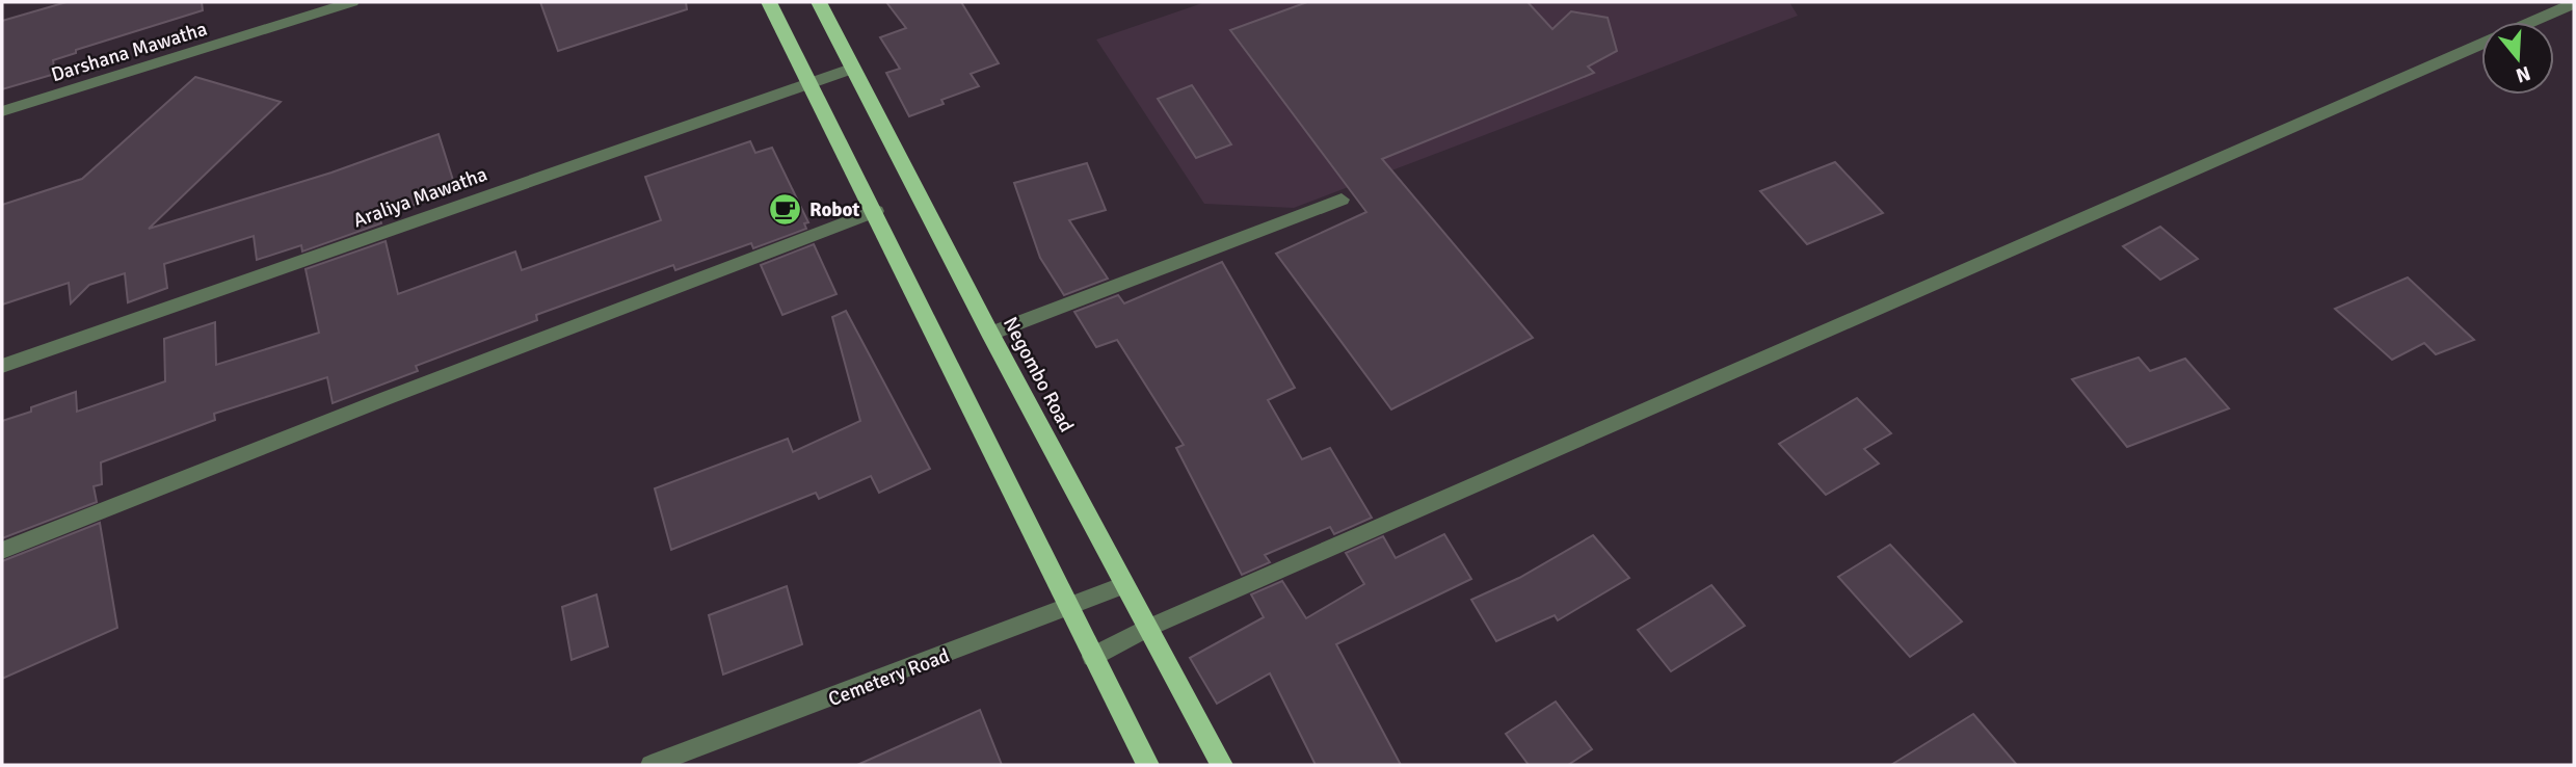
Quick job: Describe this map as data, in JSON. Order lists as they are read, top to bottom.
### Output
{
  "streets": {
    "highway": ["Negombo Road"],
    "street": ["Darshana Mawatha", "Araliya Mawatha", "Cemetery Road"]
  },
  "crossings": [
    ["Araliya Mawatha", "Negombo Road"],
    ["Negombo Road", "Cemetery Road"]
  ],
  "places": {
    "cafe": ["Robot"]
  },
  "north": "bottom"
}
